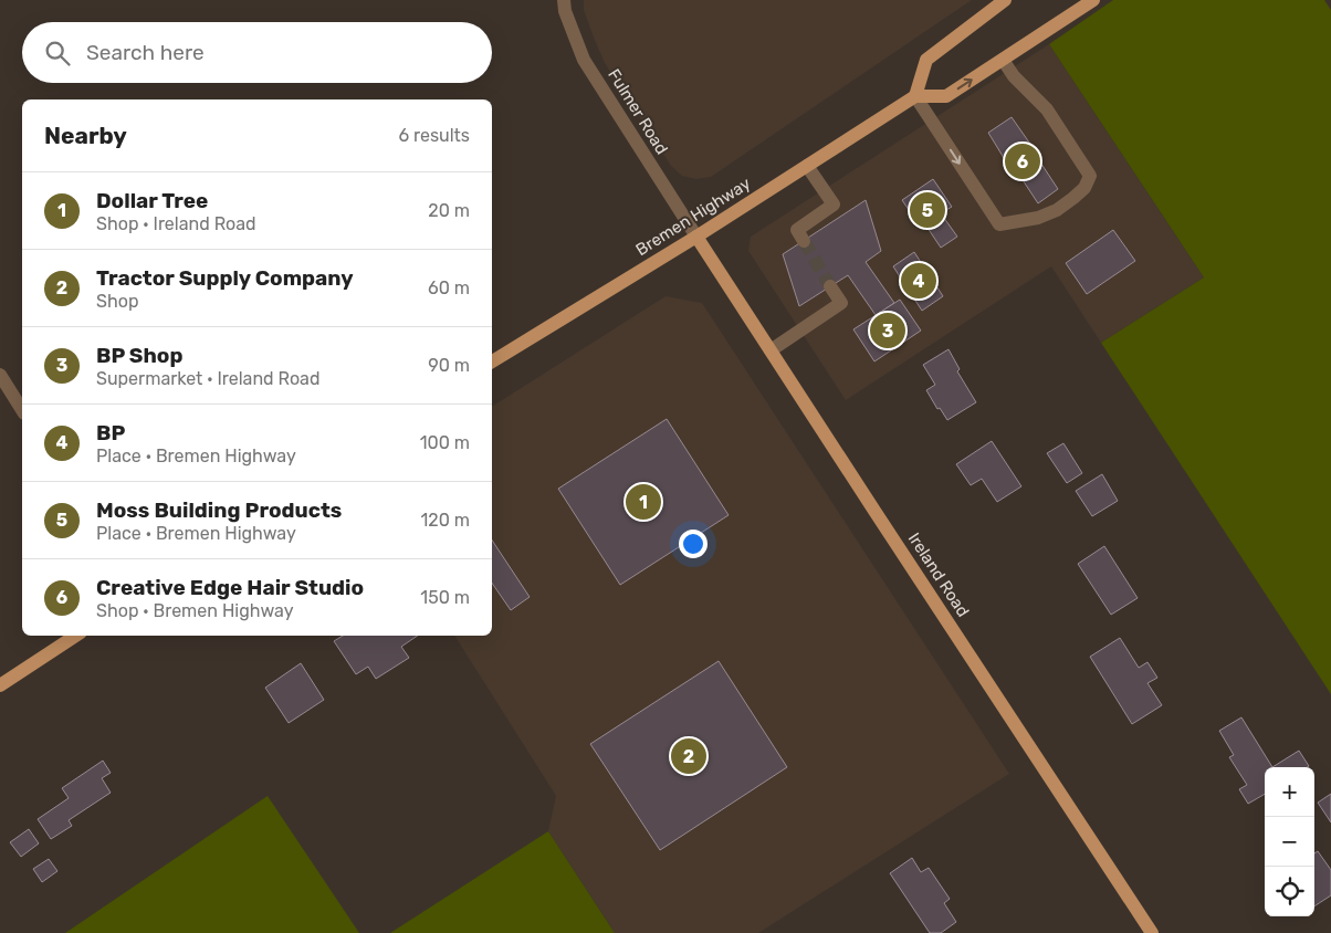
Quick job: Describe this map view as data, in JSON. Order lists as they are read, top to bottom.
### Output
{
  "streets": {
    "main road": ["Bremen Highway", "Ireland Road"],
    "street": ["Fulmer Road"]
  },
  "crossings": [
    ["Fulmer Road", "Bremen Highway"],
    ["Fulmer Road", "Ireland Road"],
    ["Bremen Highway", "Ireland Road"]
  ],
  "page": {
    "search": "Search here",
    "heading": ["Nearby", "6 results"],
    "pins": [
      "6",
      "5",
      "4",
      "3",
      "1",
      "2"
    ],
    "list": [
      {
        "mark": "1",
        "name": "Dollar Tree",
        "note": "Shop · Ireland Road",
        "value": "20 m"
      },
      {
        "mark": "2",
        "name": "Tractor Supply Company",
        "note": "Shop",
        "value": "60 m"
      },
      {
        "mark": "3",
        "name": "BP Shop",
        "note": "Supermarket · Ireland Road",
        "value": "90 m"
      },
      {
        "mark": "4",
        "name": "BP",
        "note": "Place · Bremen Highway",
        "value": "100 m"
      },
      {
        "mark": "5",
        "name": "Moss Building Products",
        "note": "Place · Bremen Highway",
        "value": "120 m"
      },
      {
        "mark": "6",
        "name": "Creative Edge Hair Studio",
        "note": "Shop · Bremen Highway",
        "value": "150 m"
      }
    ],
    "map_buttons": ["+", "−"]
  }
}
